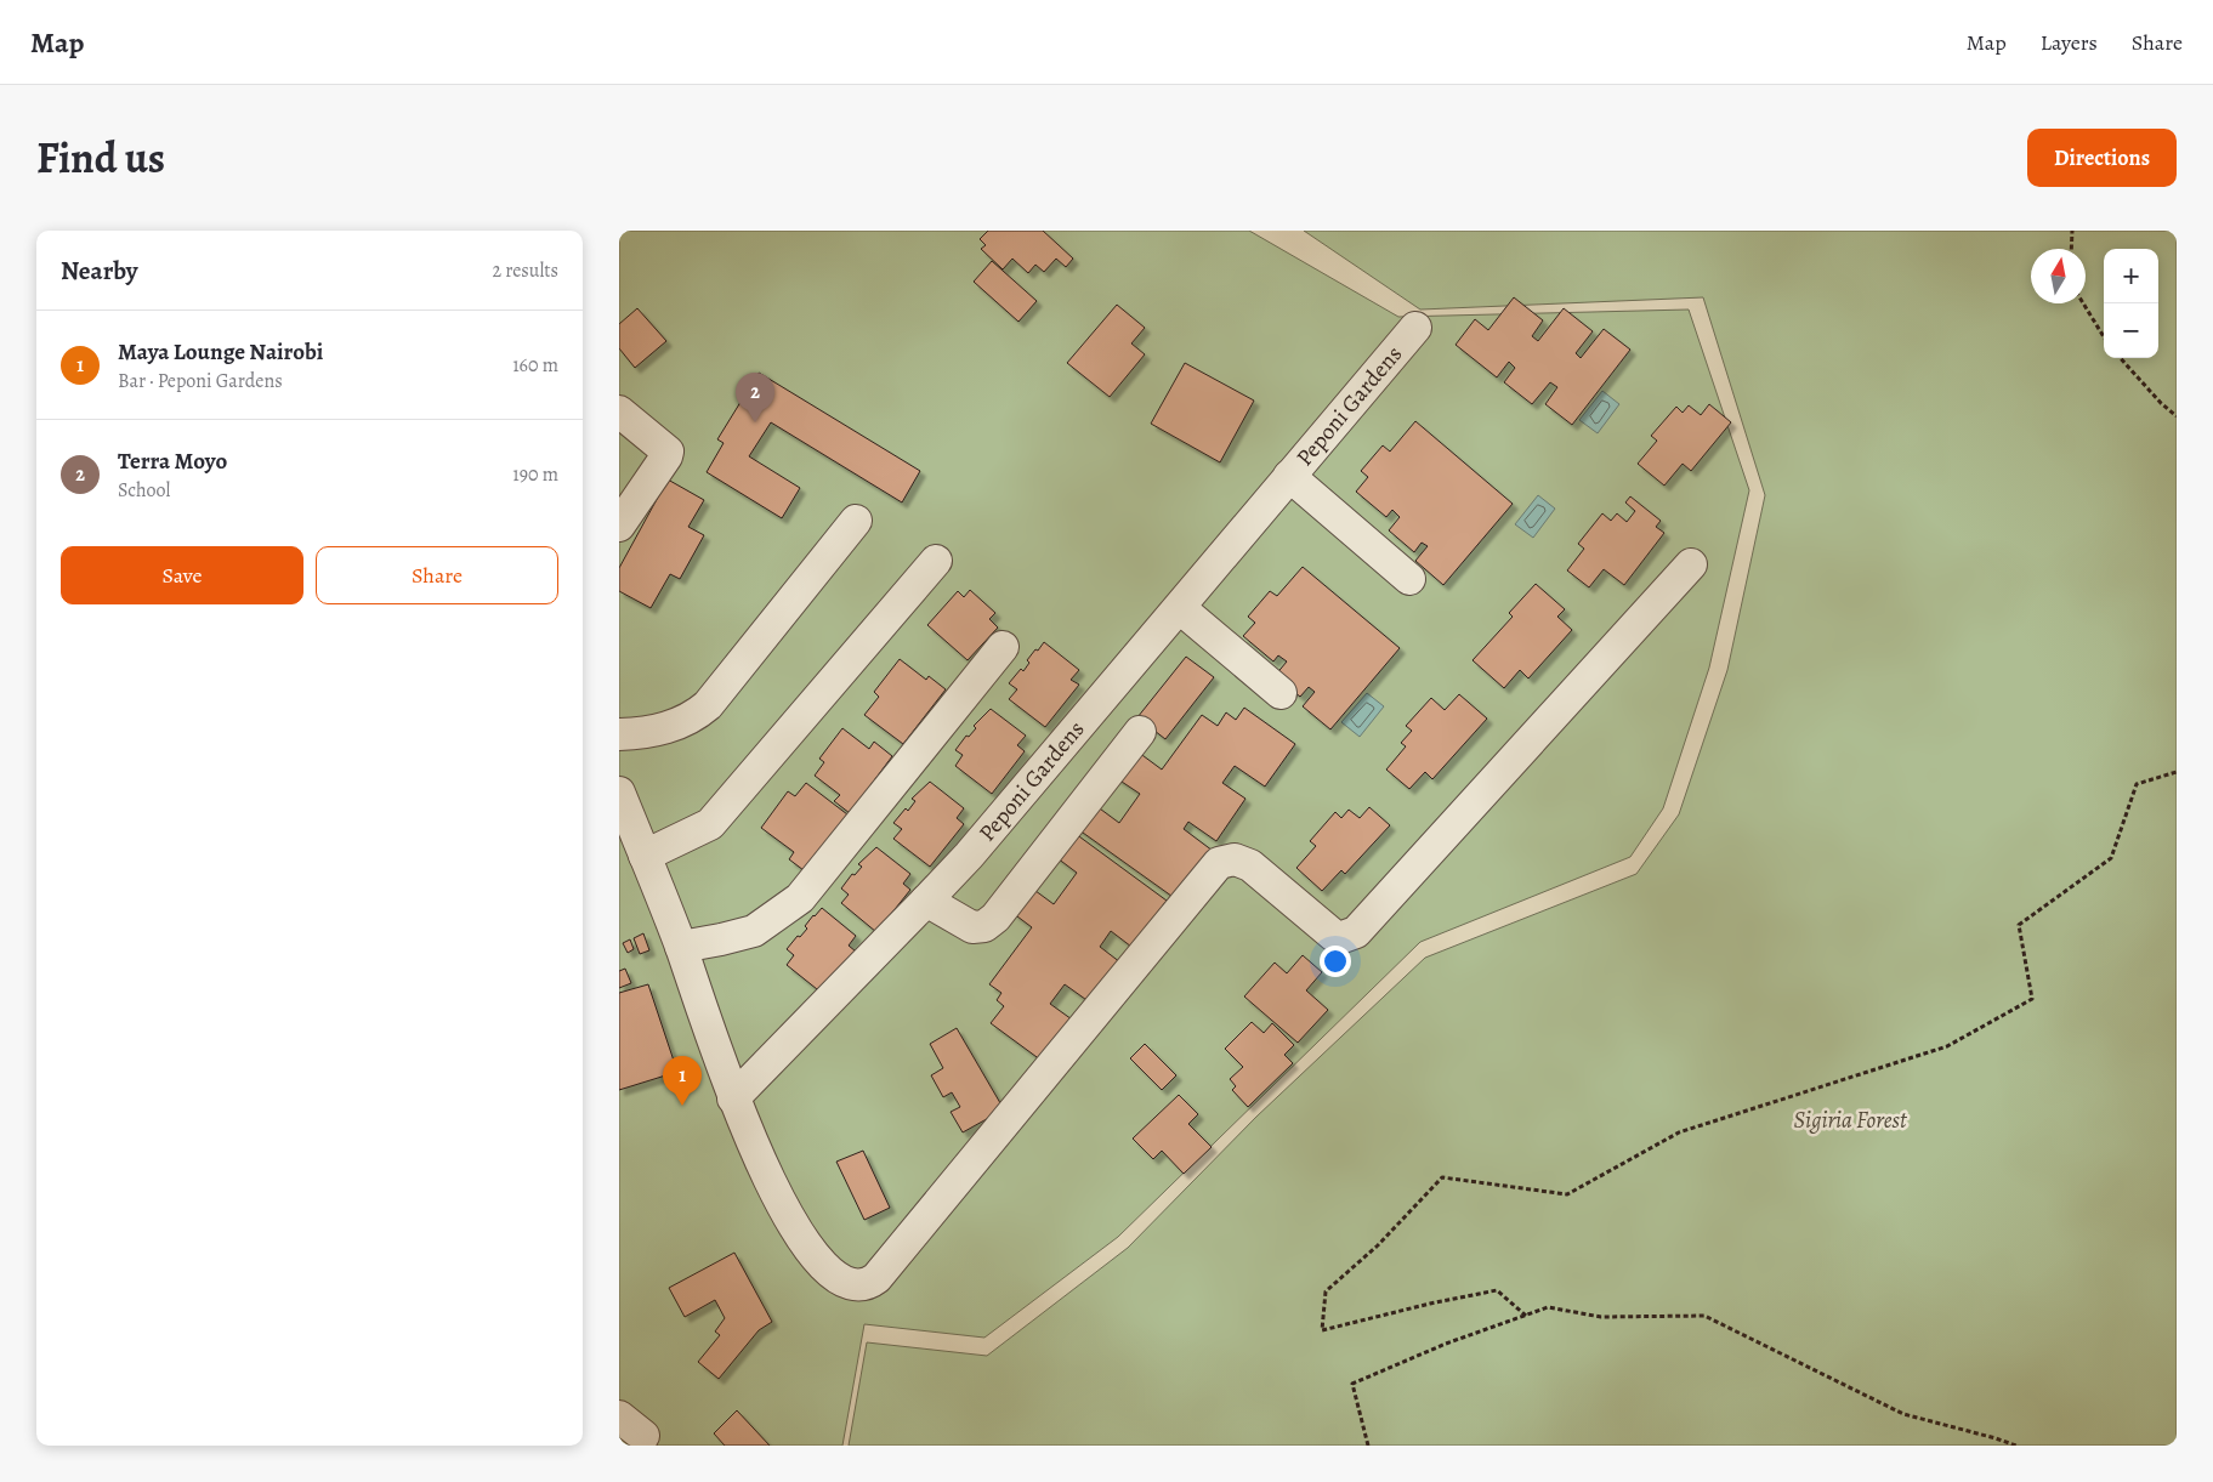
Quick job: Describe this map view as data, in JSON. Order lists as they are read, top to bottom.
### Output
{
  "streets": {
    "street": ["Peponi Gardens"]
  },
  "parks": ["Sigiria Forest"],
  "north": "top",
  "page": {
    "header": "Map",
    "nav": ["Map", "Layers", "Share"],
    "title": "Find us",
    "buttons": [
      "Directions",
      ["Save", "Share"]
    ],
    "heading": ["Nearby", "2 results"],
    "map_buttons": ["+", "−"],
    "list": [
      {
        "mark": "1",
        "name": "Maya Lounge Nairobi",
        "note": "Bar · Peponi Gardens",
        "value": "160 m"
      },
      {
        "mark": "2",
        "name": "Terra Moyo",
        "note": "School",
        "value": "190 m"
      }
    ],
    "pins": ["2", "1"]
  }
}
